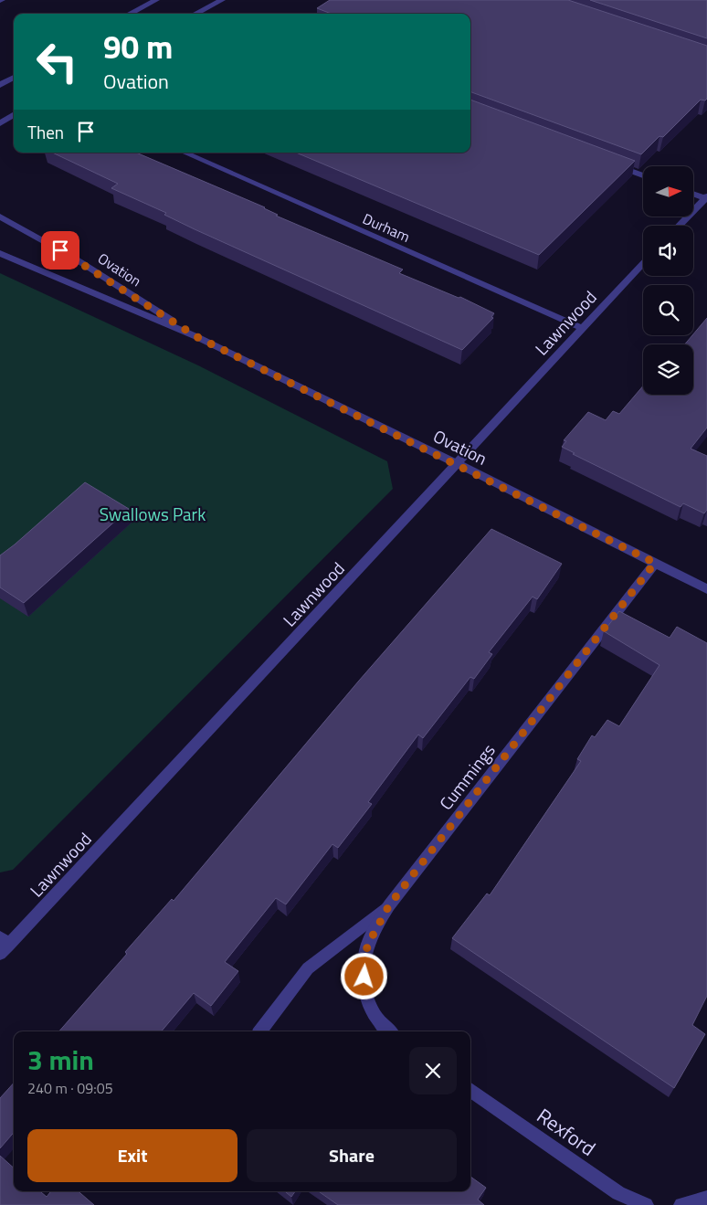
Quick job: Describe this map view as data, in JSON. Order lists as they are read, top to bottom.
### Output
{
  "streets": {
    "street": [
      "Durham",
      "Ovation",
      "Lawnwood",
      "Cummings",
      "Rexford"
    ]
  },
  "crossings": [
    ["Durham", "Lawnwood"],
    ["Ovation", "Lawnwood"],
    ["Ovation", "Cummings"]
  ],
  "parks": ["Swallows Park"],
  "north": "right",
  "page": {
    "turn": ["90 m", "Ovation"],
    "then": "Then",
    "heading": ["3 min", "240 m · 09:05"],
    "buttons": ["Exit", "Share"]
  }
}
